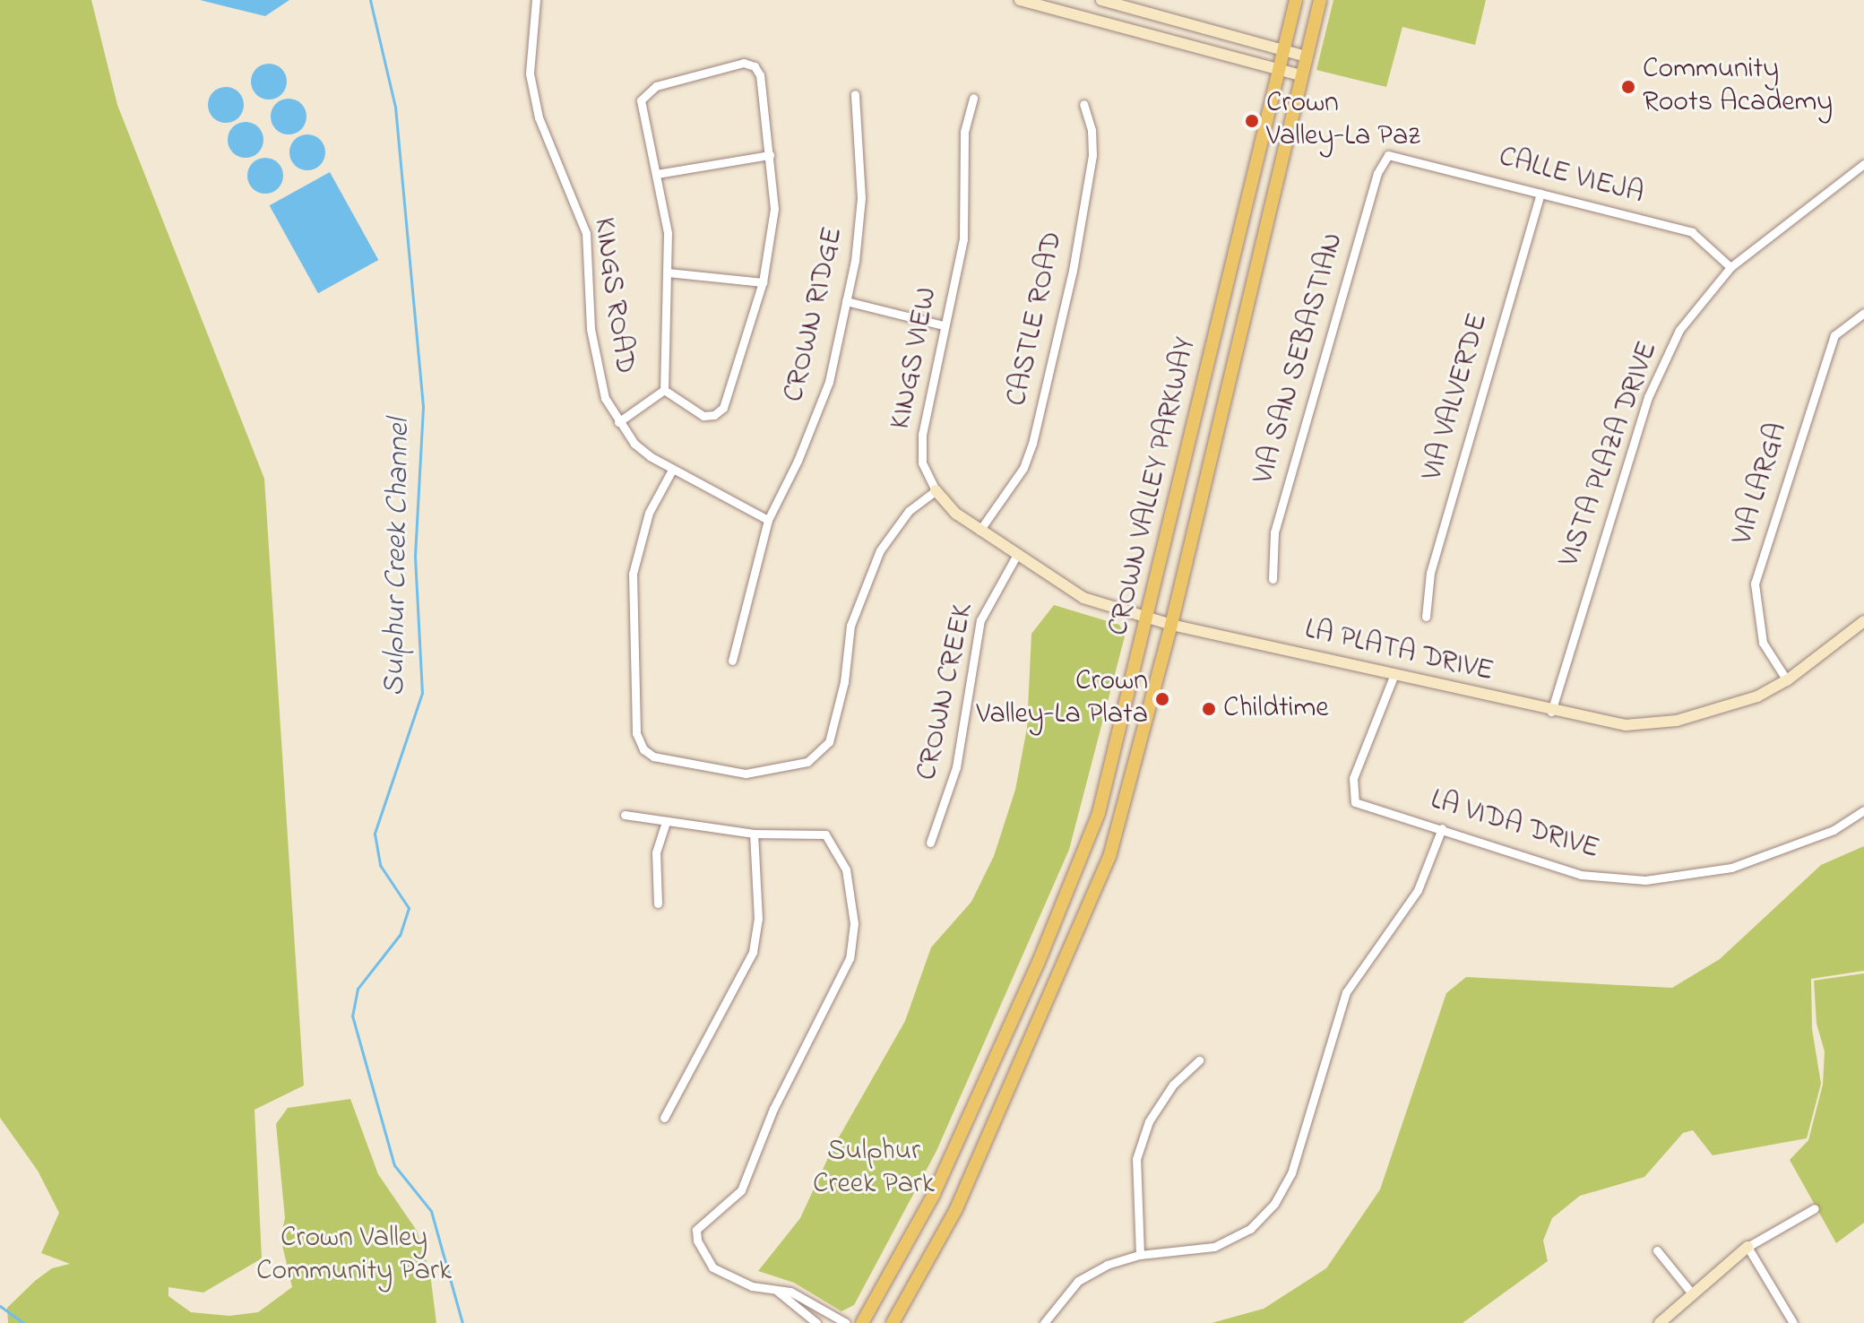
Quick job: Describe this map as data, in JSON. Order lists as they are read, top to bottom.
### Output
{
  "streets": {
    "main road": ["CROWN VALLEY PARKWAY"],
    "street": [
      "CALLE VIEJA",
      "KINGS ROAD",
      "CROWN RIDGE",
      "CASTLE ROAD",
      "KINGS VIEW",
      "VIA SAN SEBASTIAN",
      "VIA VALVERDE",
      "VISTA PLAZA DRIVE",
      "VIA LARGA",
      "LA PLATA DRIVE",
      "CROWN CREEK",
      "LA VIDA DRIVE"
    ]
  },
  "crossings": [
    ["CALLE VIEJA", "VIA SAN SEBASTIAN"],
    ["CALLE VIEJA", "VIA VALVERDE"],
    ["CALLE VIEJA", "VISTA PLAZA DRIVE"],
    ["KINGS ROAD", "CROWN RIDGE"],
    ["CASTLE ROAD", "LA PLATA DRIVE"],
    ["KINGS VIEW", "LA PLATA DRIVE"],
    ["VISTA PLAZA DRIVE", "LA PLATA DRIVE"],
    ["VIA LARGA", "LA PLATA DRIVE"],
    ["CROWN VALLEY PARKWAY", "LA PLATA DRIVE"],
    ["LA PLATA DRIVE", "CROWN CREEK"],
    ["LA PLATA DRIVE", "LA VIDA DRIVE"]
  ],
  "water": ["Sulphur Creek Channel"],
  "parks": ["Sulphur Creek Park", "Crown Valley Community Park"],
  "places": [
    "Community Roots Academy",
    "Crown Valley-La Paz",
    "Crown Valley-La Plata",
    "Childtime"
  ]
}
